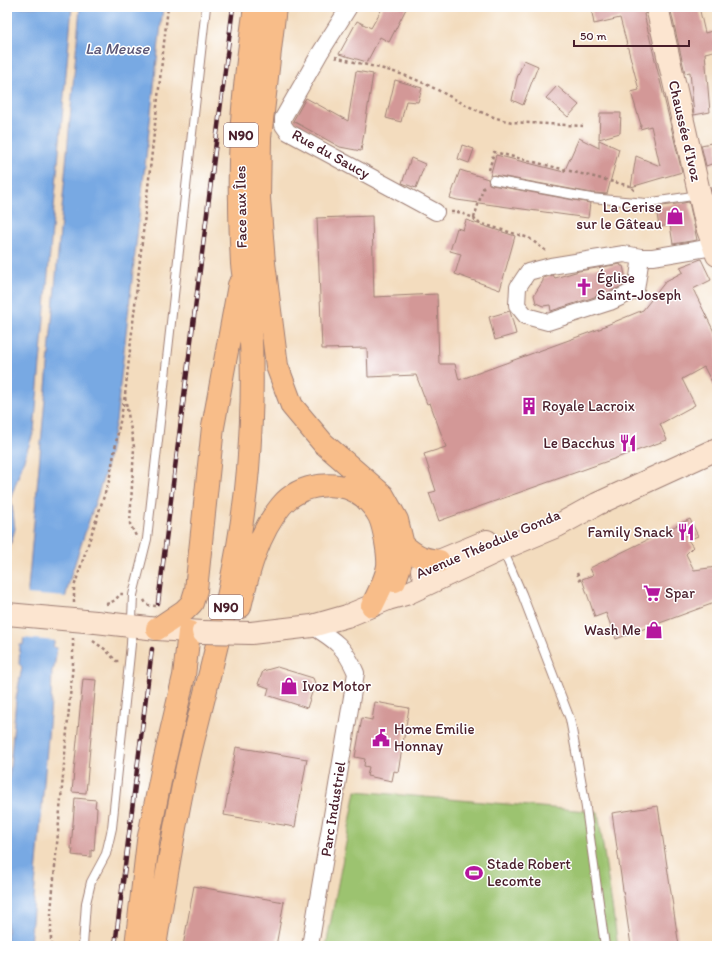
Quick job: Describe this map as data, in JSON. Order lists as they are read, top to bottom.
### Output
{
  "streets": {
    "highway": ["N90", "Face aux Îles"],
    "main road": ["Chaussée d'Ivoz", "Avenue Théodule Gonda"],
    "street": ["Rue du Saucy", "Parc Industriel"]
  },
  "crossings": [
    ["N90", "Face aux Îles"],
    ["Avenue Théodule Gonda", "Parc Industriel"]
  ],
  "water": ["La Meuse"],
  "places": {
    "shop": ["La Cerise sur le Gâteau", "Wash Me", "Ivoz Motor"],
    "church": ["Église Saint-Joseph"],
    "building": ["Royale Lacroix"],
    "restaurant": ["Le Bacchus", "Family Snack"],
    "supermarket": ["Spar"],
    "public building": ["Home Emilie Honnay"],
    "sports": ["Stade Robert Lecomte"]
  },
  "scale_bar": "50 m"
}
